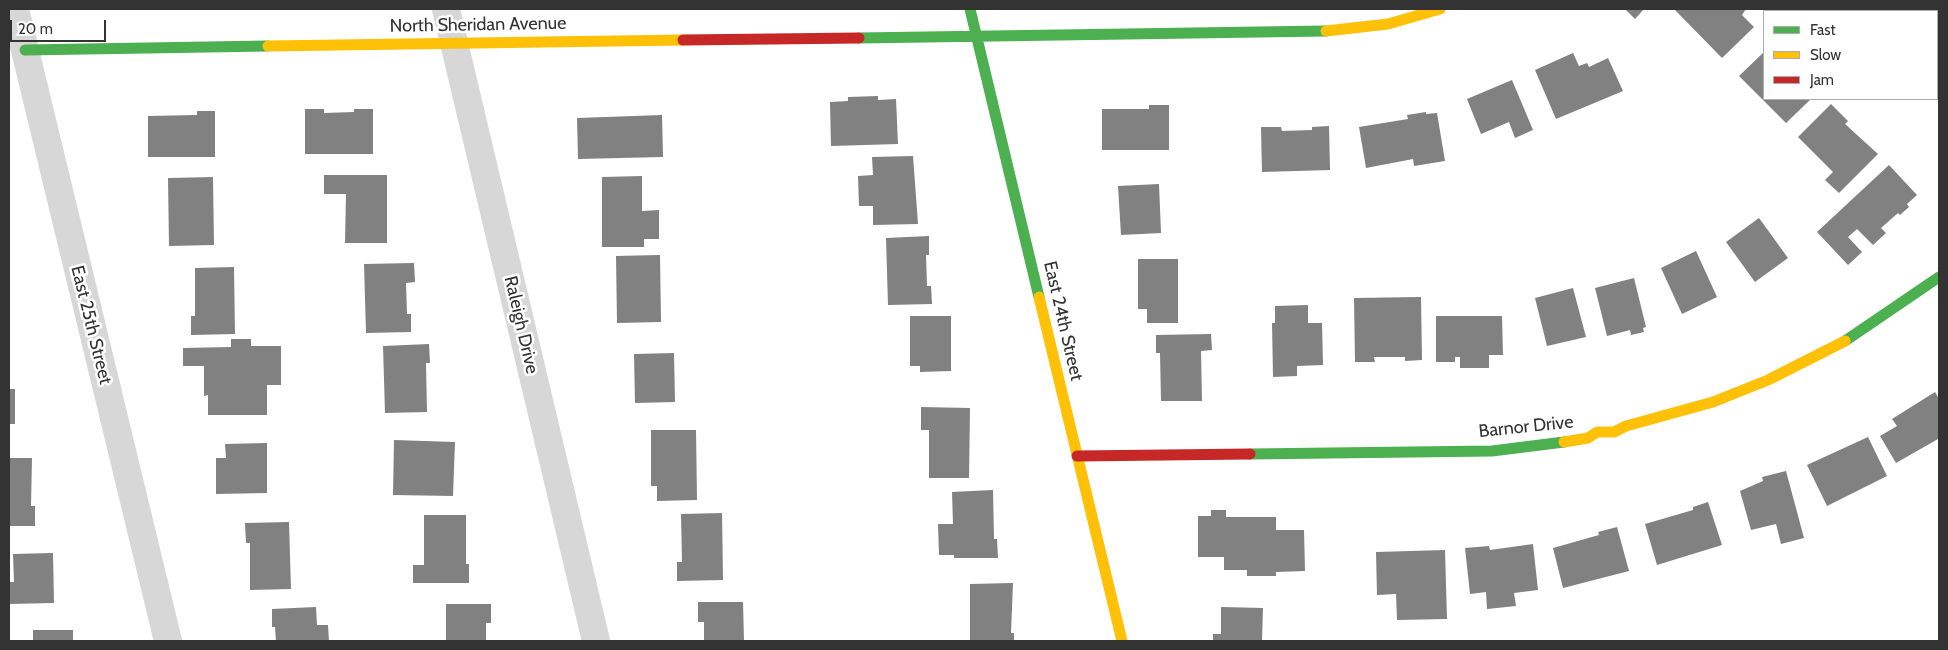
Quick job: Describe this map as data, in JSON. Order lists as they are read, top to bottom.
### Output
{
  "streets": {
    "street": [
      "North Sheridan Avenue",
      "East 24th Street",
      "East 25th Street",
      "Raleigh Drive",
      "Barnor Drive"
    ]
  },
  "crossings": [
    ["North Sheridan Avenue", "East 24th Street"],
    ["North Sheridan Avenue", "East 25th Street"],
    ["North Sheridan Avenue", "Raleigh Drive"],
    ["East 24th Street", "Barnor Drive"]
  ],
  "legend": ["Fast", "Slow", "Jam"],
  "scale_bar": "20 m"
}
